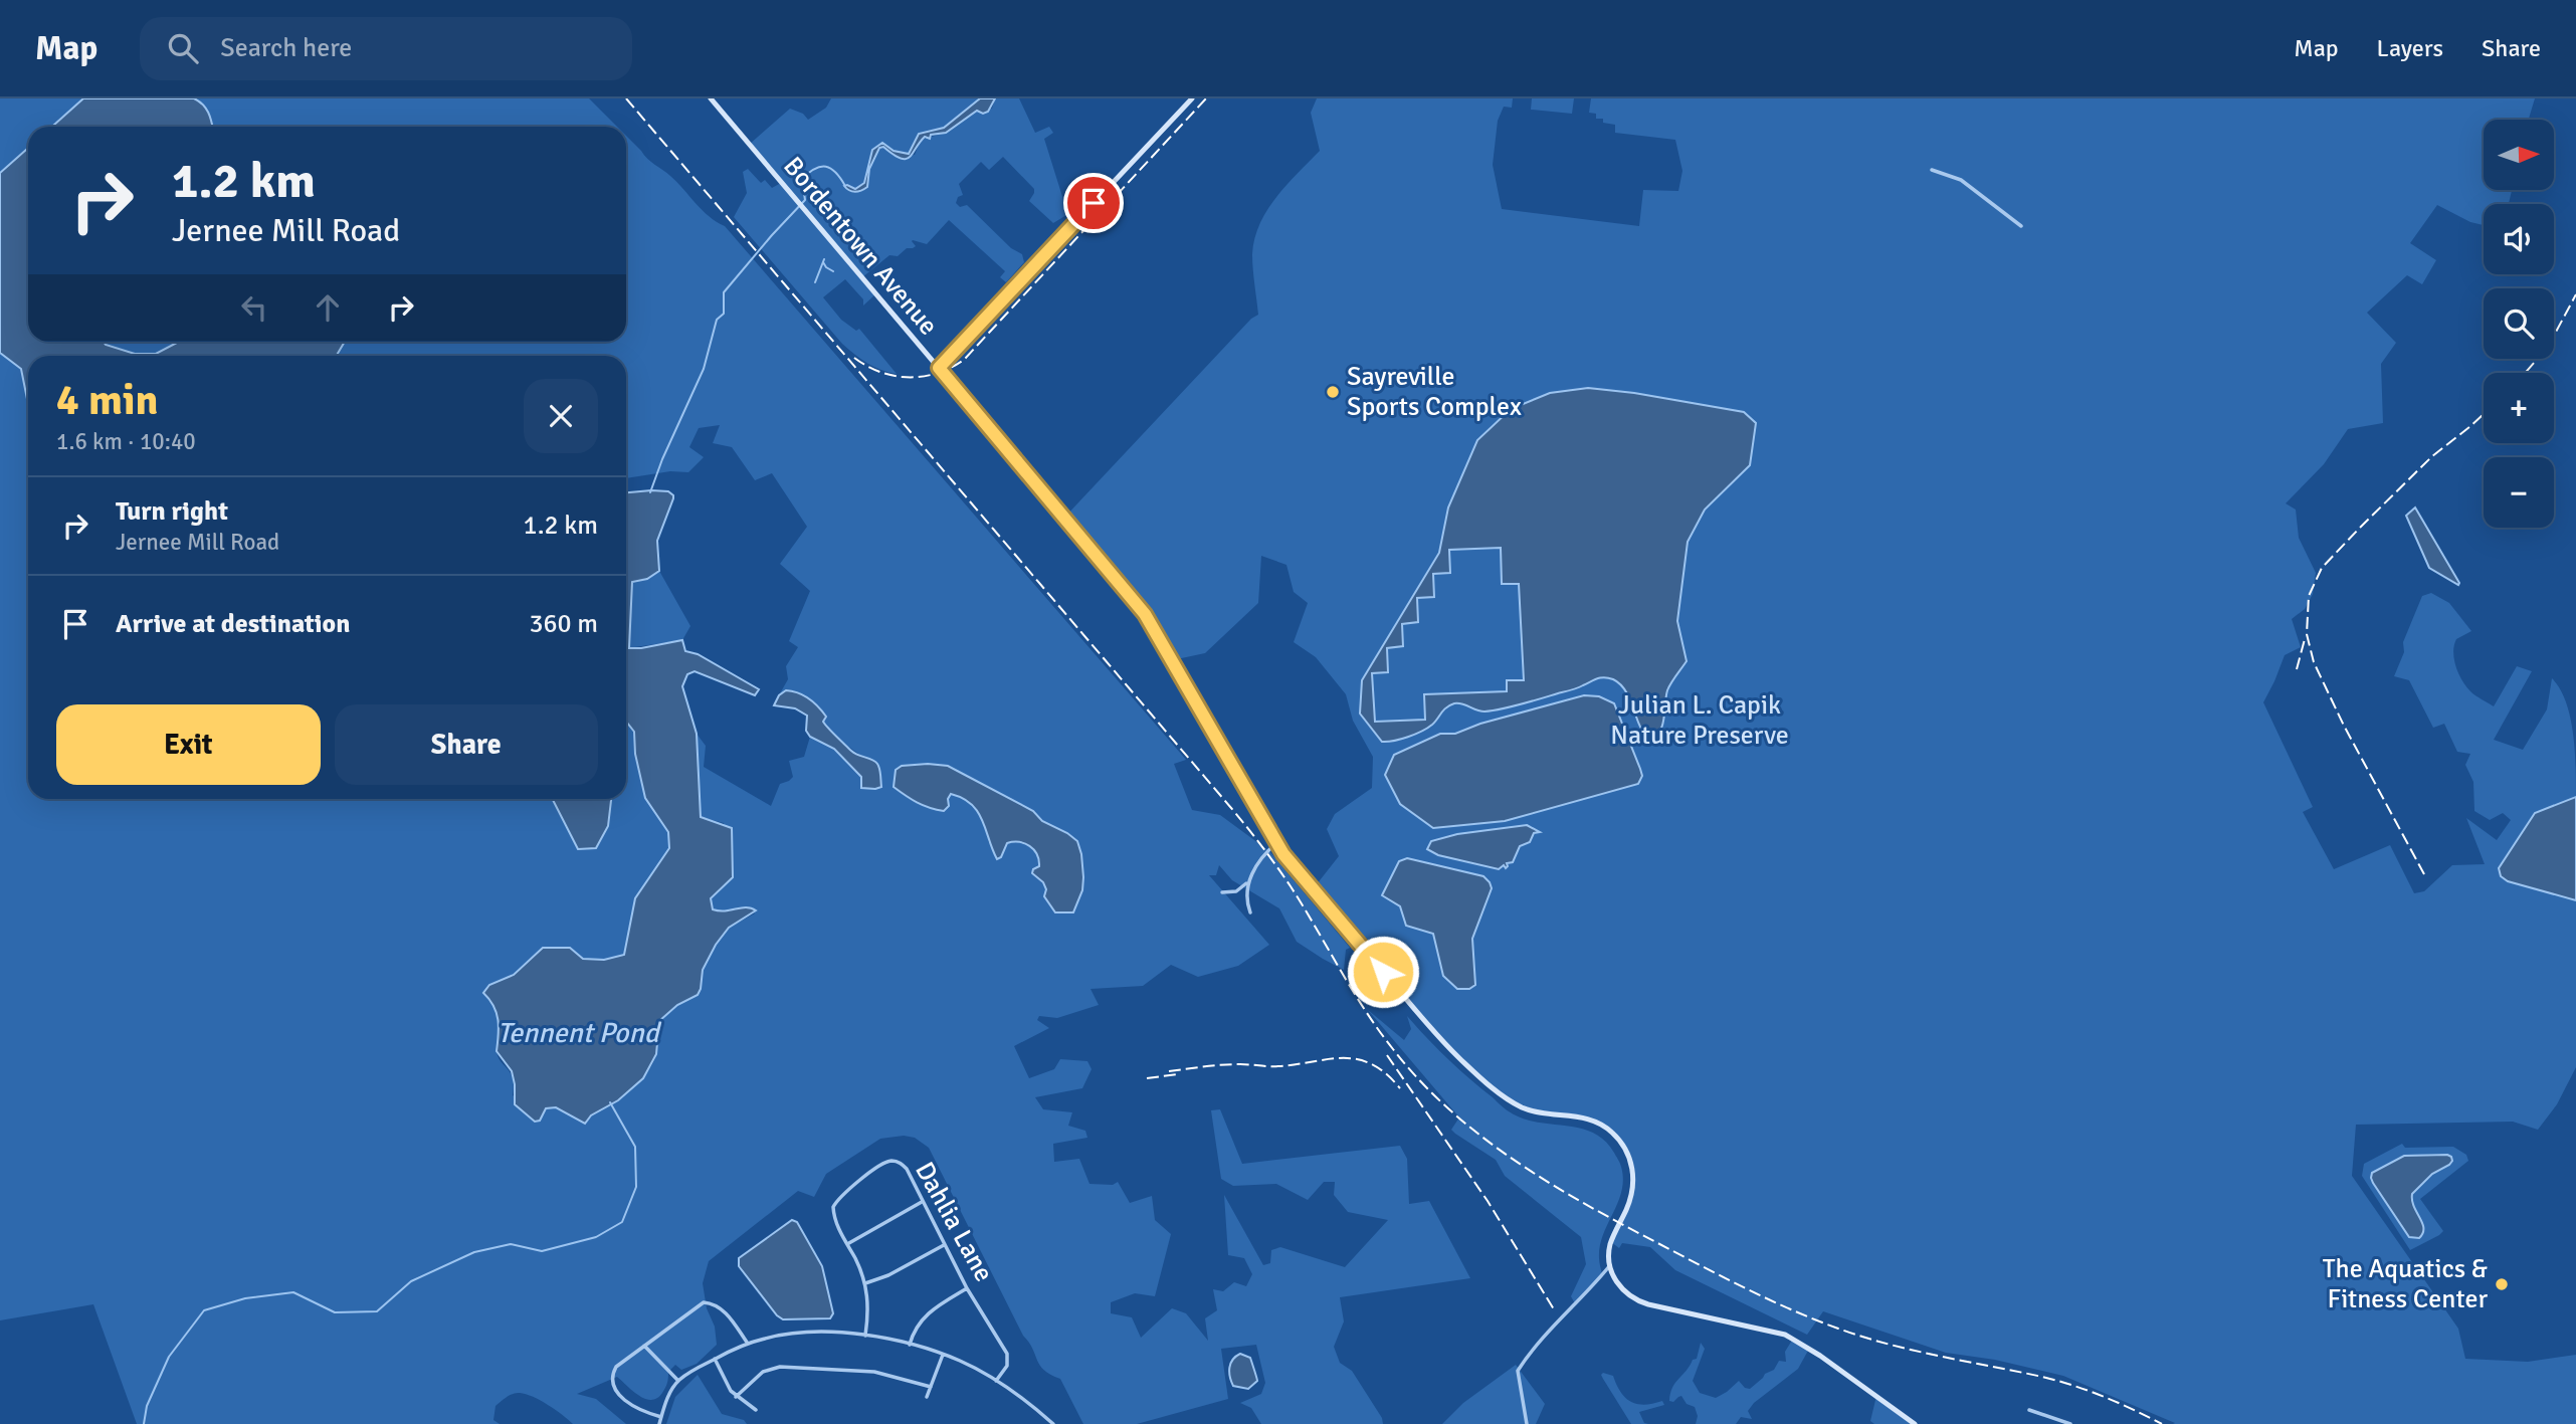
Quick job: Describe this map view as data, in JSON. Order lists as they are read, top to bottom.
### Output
{
  "streets": {
    "main road": ["Bordentown Avenue"],
    "street": ["Dahlia Lane"]
  },
  "water": ["Tennent Pond"],
  "parks": ["Julian L. Capik Nature Preserve"],
  "places": ["Sayreville Sports Complex", "The Aquatics & Fitness Center"],
  "north": "right",
  "page": {
    "header": "Map",
    "search": "Search here",
    "nav": ["Map", "Layers", "Share"],
    "map_buttons": ["+", "−"],
    "turn": ["1.2 km", "Jernee Mill Road"],
    "heading": ["4 min", "1.6 km · 10:40"],
    "list": [
      {
        "name": "Turn right",
        "note": "Jernee Mill Road",
        "value": "1.2 km"
      },
      {
        "name": "Arrive at destination",
        "value": "360 m"
      }
    ],
    "buttons": ["Exit", "Share"]
  }
}
